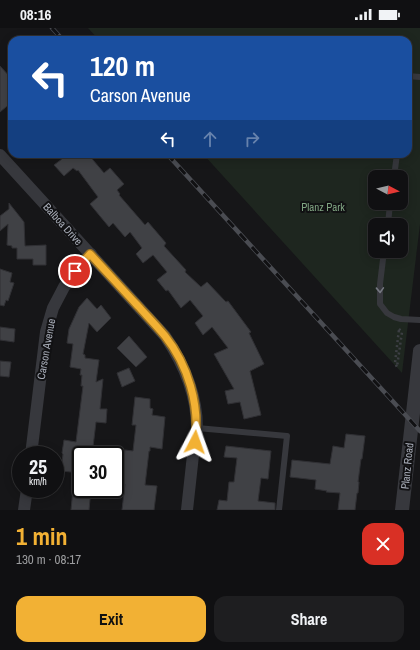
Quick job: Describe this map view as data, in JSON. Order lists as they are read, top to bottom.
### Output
{
  "streets": {
    "street": ["Balboa Drive", "Carson Avenue", "Planz Road"]
  },
  "crossings": [
    ["Balboa Drive", "Carson Avenue"]
  ],
  "parks": ["Planz Park"],
  "north": "right",
  "page": {
    "status": "08:16",
    "turn": ["120 m", "Carson Avenue"],
    "speed": "25 km/h",
    "limit": "30",
    "heading": ["1 min", "130 m · 08:17"],
    "buttons": ["Exit", "Share"]
  }
}
